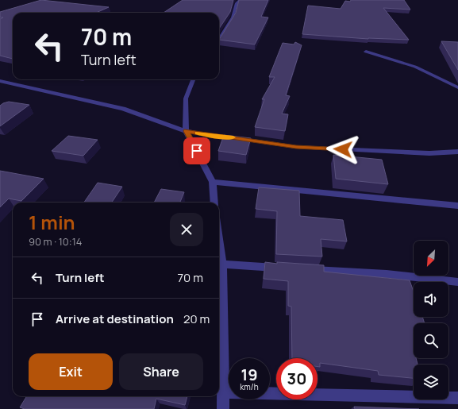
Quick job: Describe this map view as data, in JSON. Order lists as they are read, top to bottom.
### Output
{
  "north": "bottom left",
  "page": {
    "turn": ["70 m", "Turn left"],
    "heading": ["1 min", "90 m · 10:14"],
    "list": [
      {
        "name": "Turn left",
        "value": "70 m"
      },
      {
        "name": "Arrive at destination",
        "value": "20 m"
      }
    ],
    "buttons": ["Exit", "Share"],
    "speed": "19 km/h",
    "limit": "30"
  }
}
